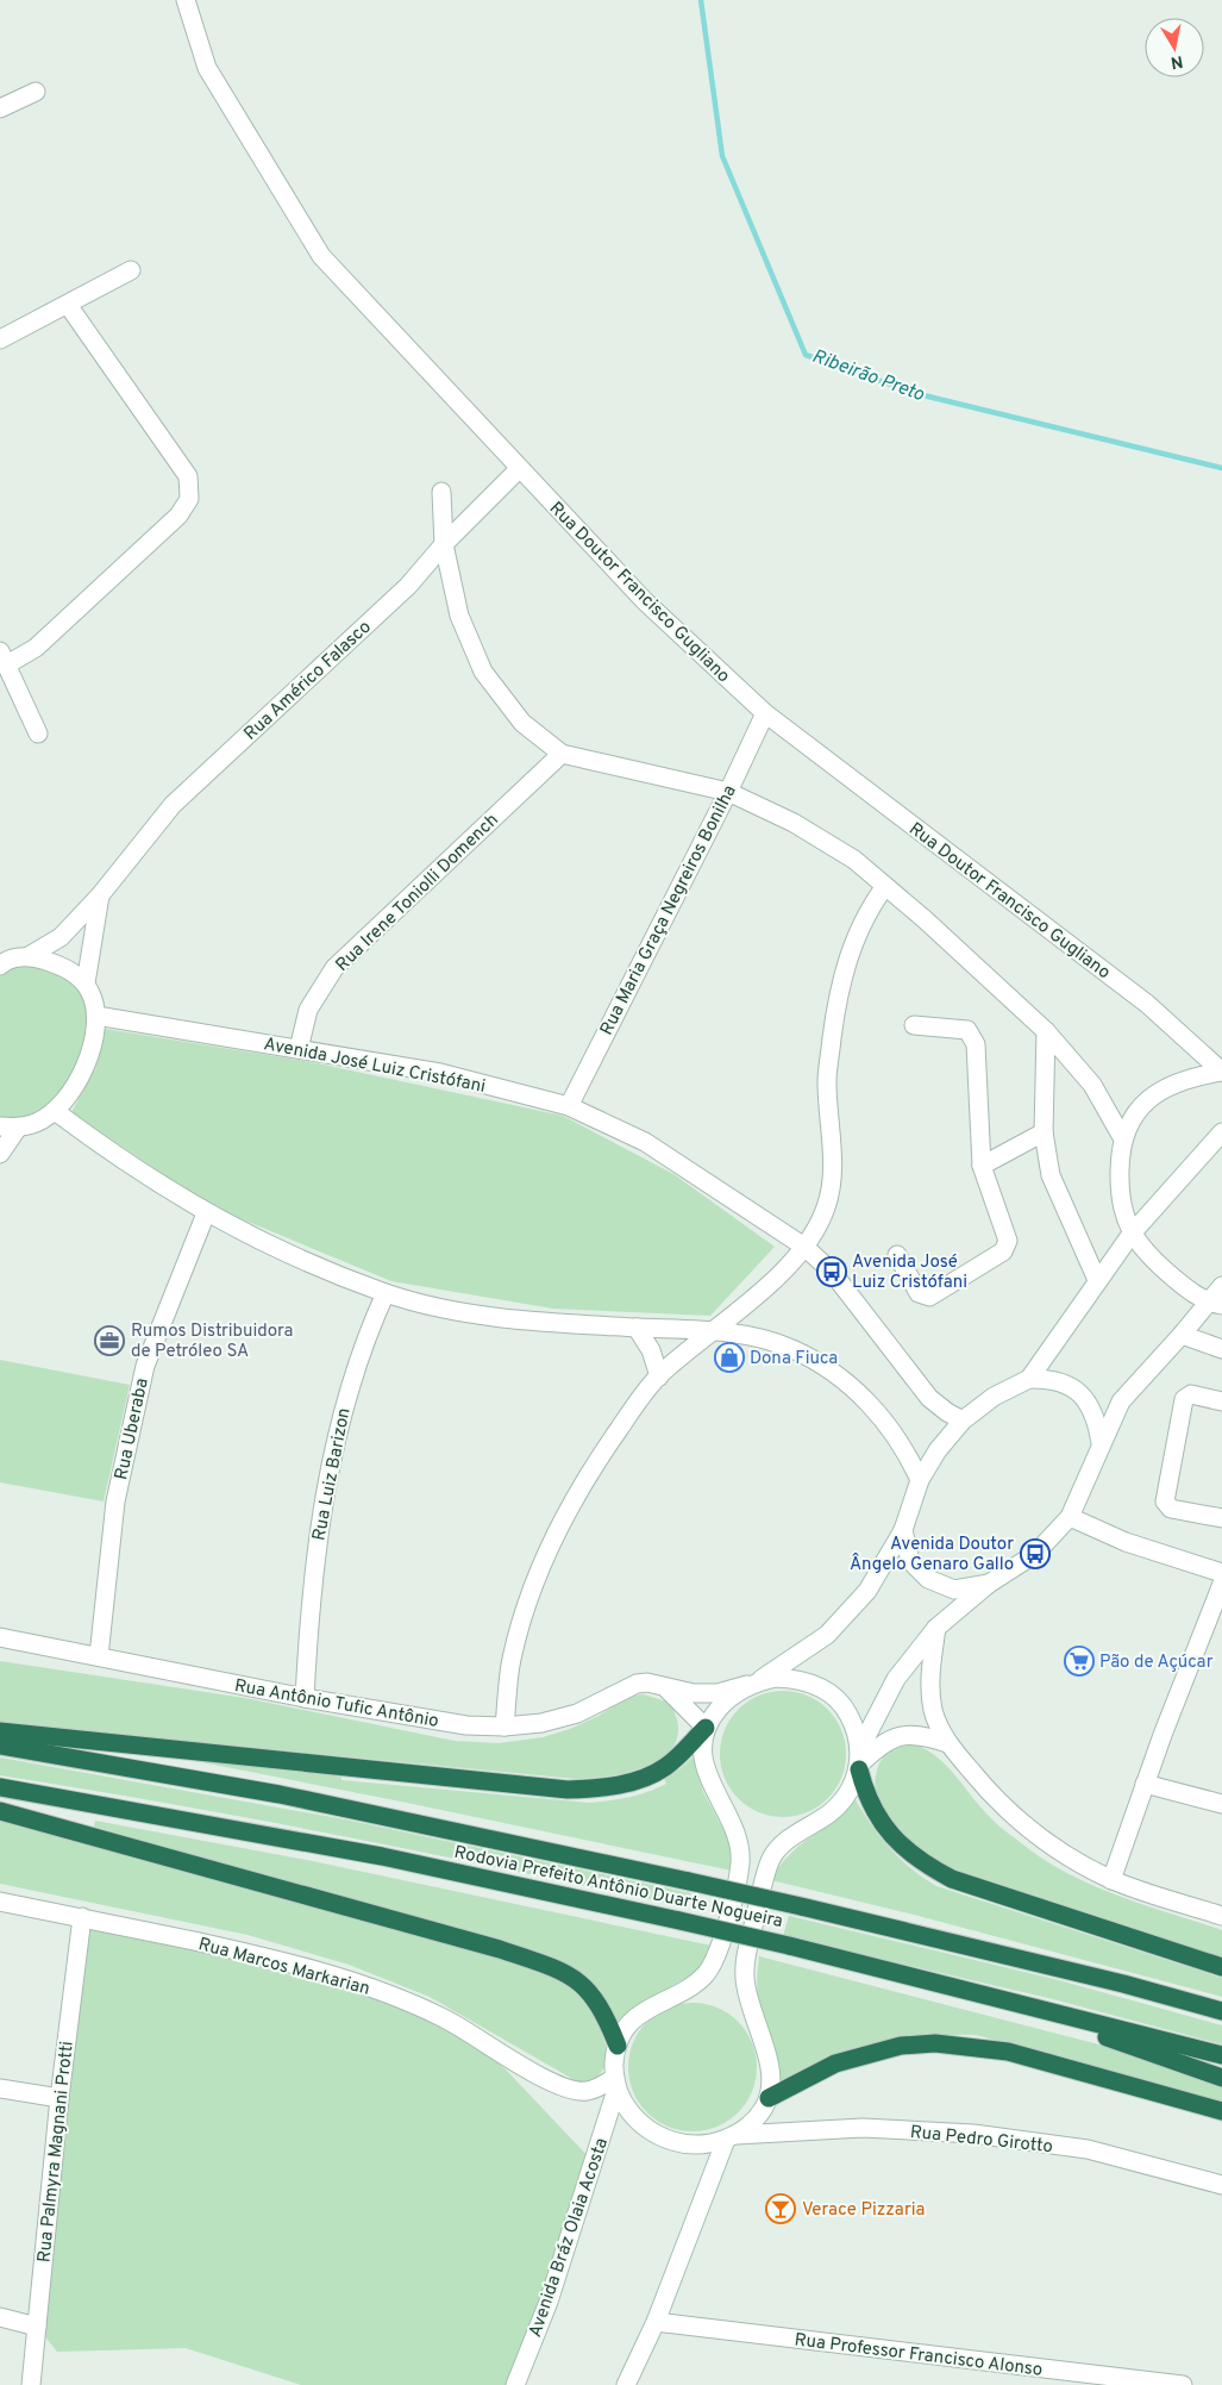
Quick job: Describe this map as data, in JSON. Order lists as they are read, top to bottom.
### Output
{
  "streets": {
    "highway": ["Rodovia Prefeito Antônio Duarte Nogueira"],
    "street": [
      "Rua Doutor Francisco Gugliano",
      "Rua Américo Falasco",
      "Rua Irene Toniolli Domench",
      "Rua Maria Graça Negreiros Bonilha",
      "Avenida José Luiz Cristófani",
      "Rua Uberaba",
      "Rua Luiz Barizon",
      "Rua Antônio Tufic Antônio",
      "Rua Marcos Markarian",
      "Rua Pedro Girotto",
      "Rua Palmyra Magnani Protti",
      "Avenida Bráz Olaia Acosta",
      "Rua Professor Francisco Alonso"
    ]
  },
  "crossings": [
    ["Rua Doutor Francisco Gugliano", "Rua Américo Falasco"],
    ["Rua Doutor Francisco Gugliano", "Rua Maria Graça Negreiros Bonilha"],
    ["Rua Irene Toniolli Domench", "Avenida José Luiz Cristófani"],
    ["Rua Maria Graça Negreiros Bonilha", "Avenida José Luiz Cristófani"],
    ["Rua Uberaba", "Rua Antônio Tufic Antônio"],
    ["Rua Luiz Barizon", "Rua Antônio Tufic Antônio"],
    ["Rua Marcos Markarian", "Rua Palmyra Magnani Protti"],
    ["Rua Marcos Markarian", "Avenida Bráz Olaia Acosta"]
  ],
  "water": ["Ribeirão Preto"],
  "places": {
    "bus stop": ["Avenida José Luiz Cristófani", "Avenida Doutor Ângelo Genaro Gallo"],
    "office": ["Rumos Distribuidora de Petróleo SA"],
    "shop": ["Dona Fiuca"],
    "supermarket": ["Pão de Açúcar"],
    "bar": ["Verace Pizzaria"]
  },
  "north": "bottom"
}
